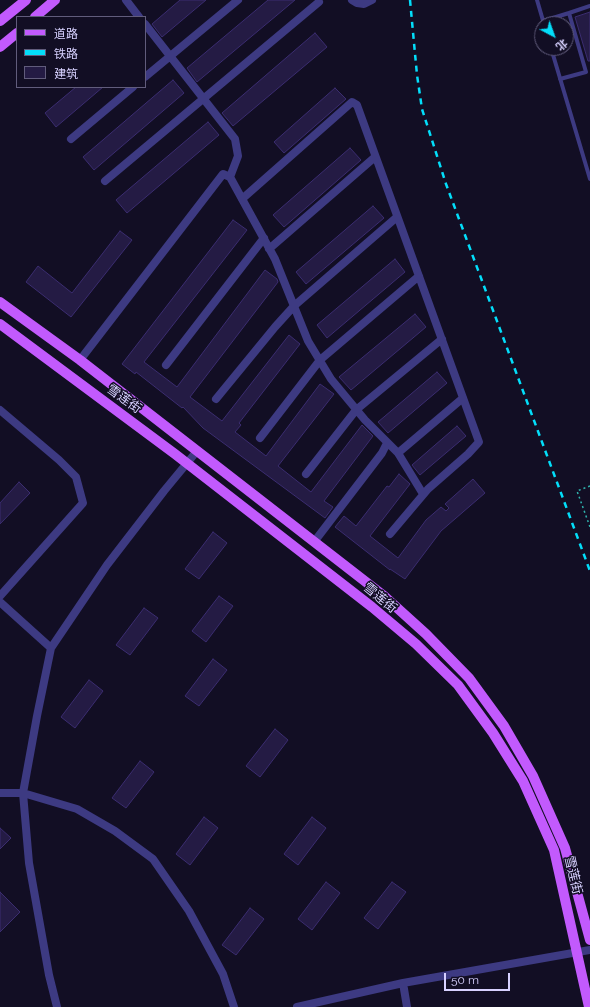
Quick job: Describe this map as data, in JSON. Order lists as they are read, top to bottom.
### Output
{
  "streets": {
    "main road": ["雪莲街"]
  },
  "legend": ["道路", "铁路", "建筑"],
  "scale_bar": "50 m",
  "north": "bottom right"
}
